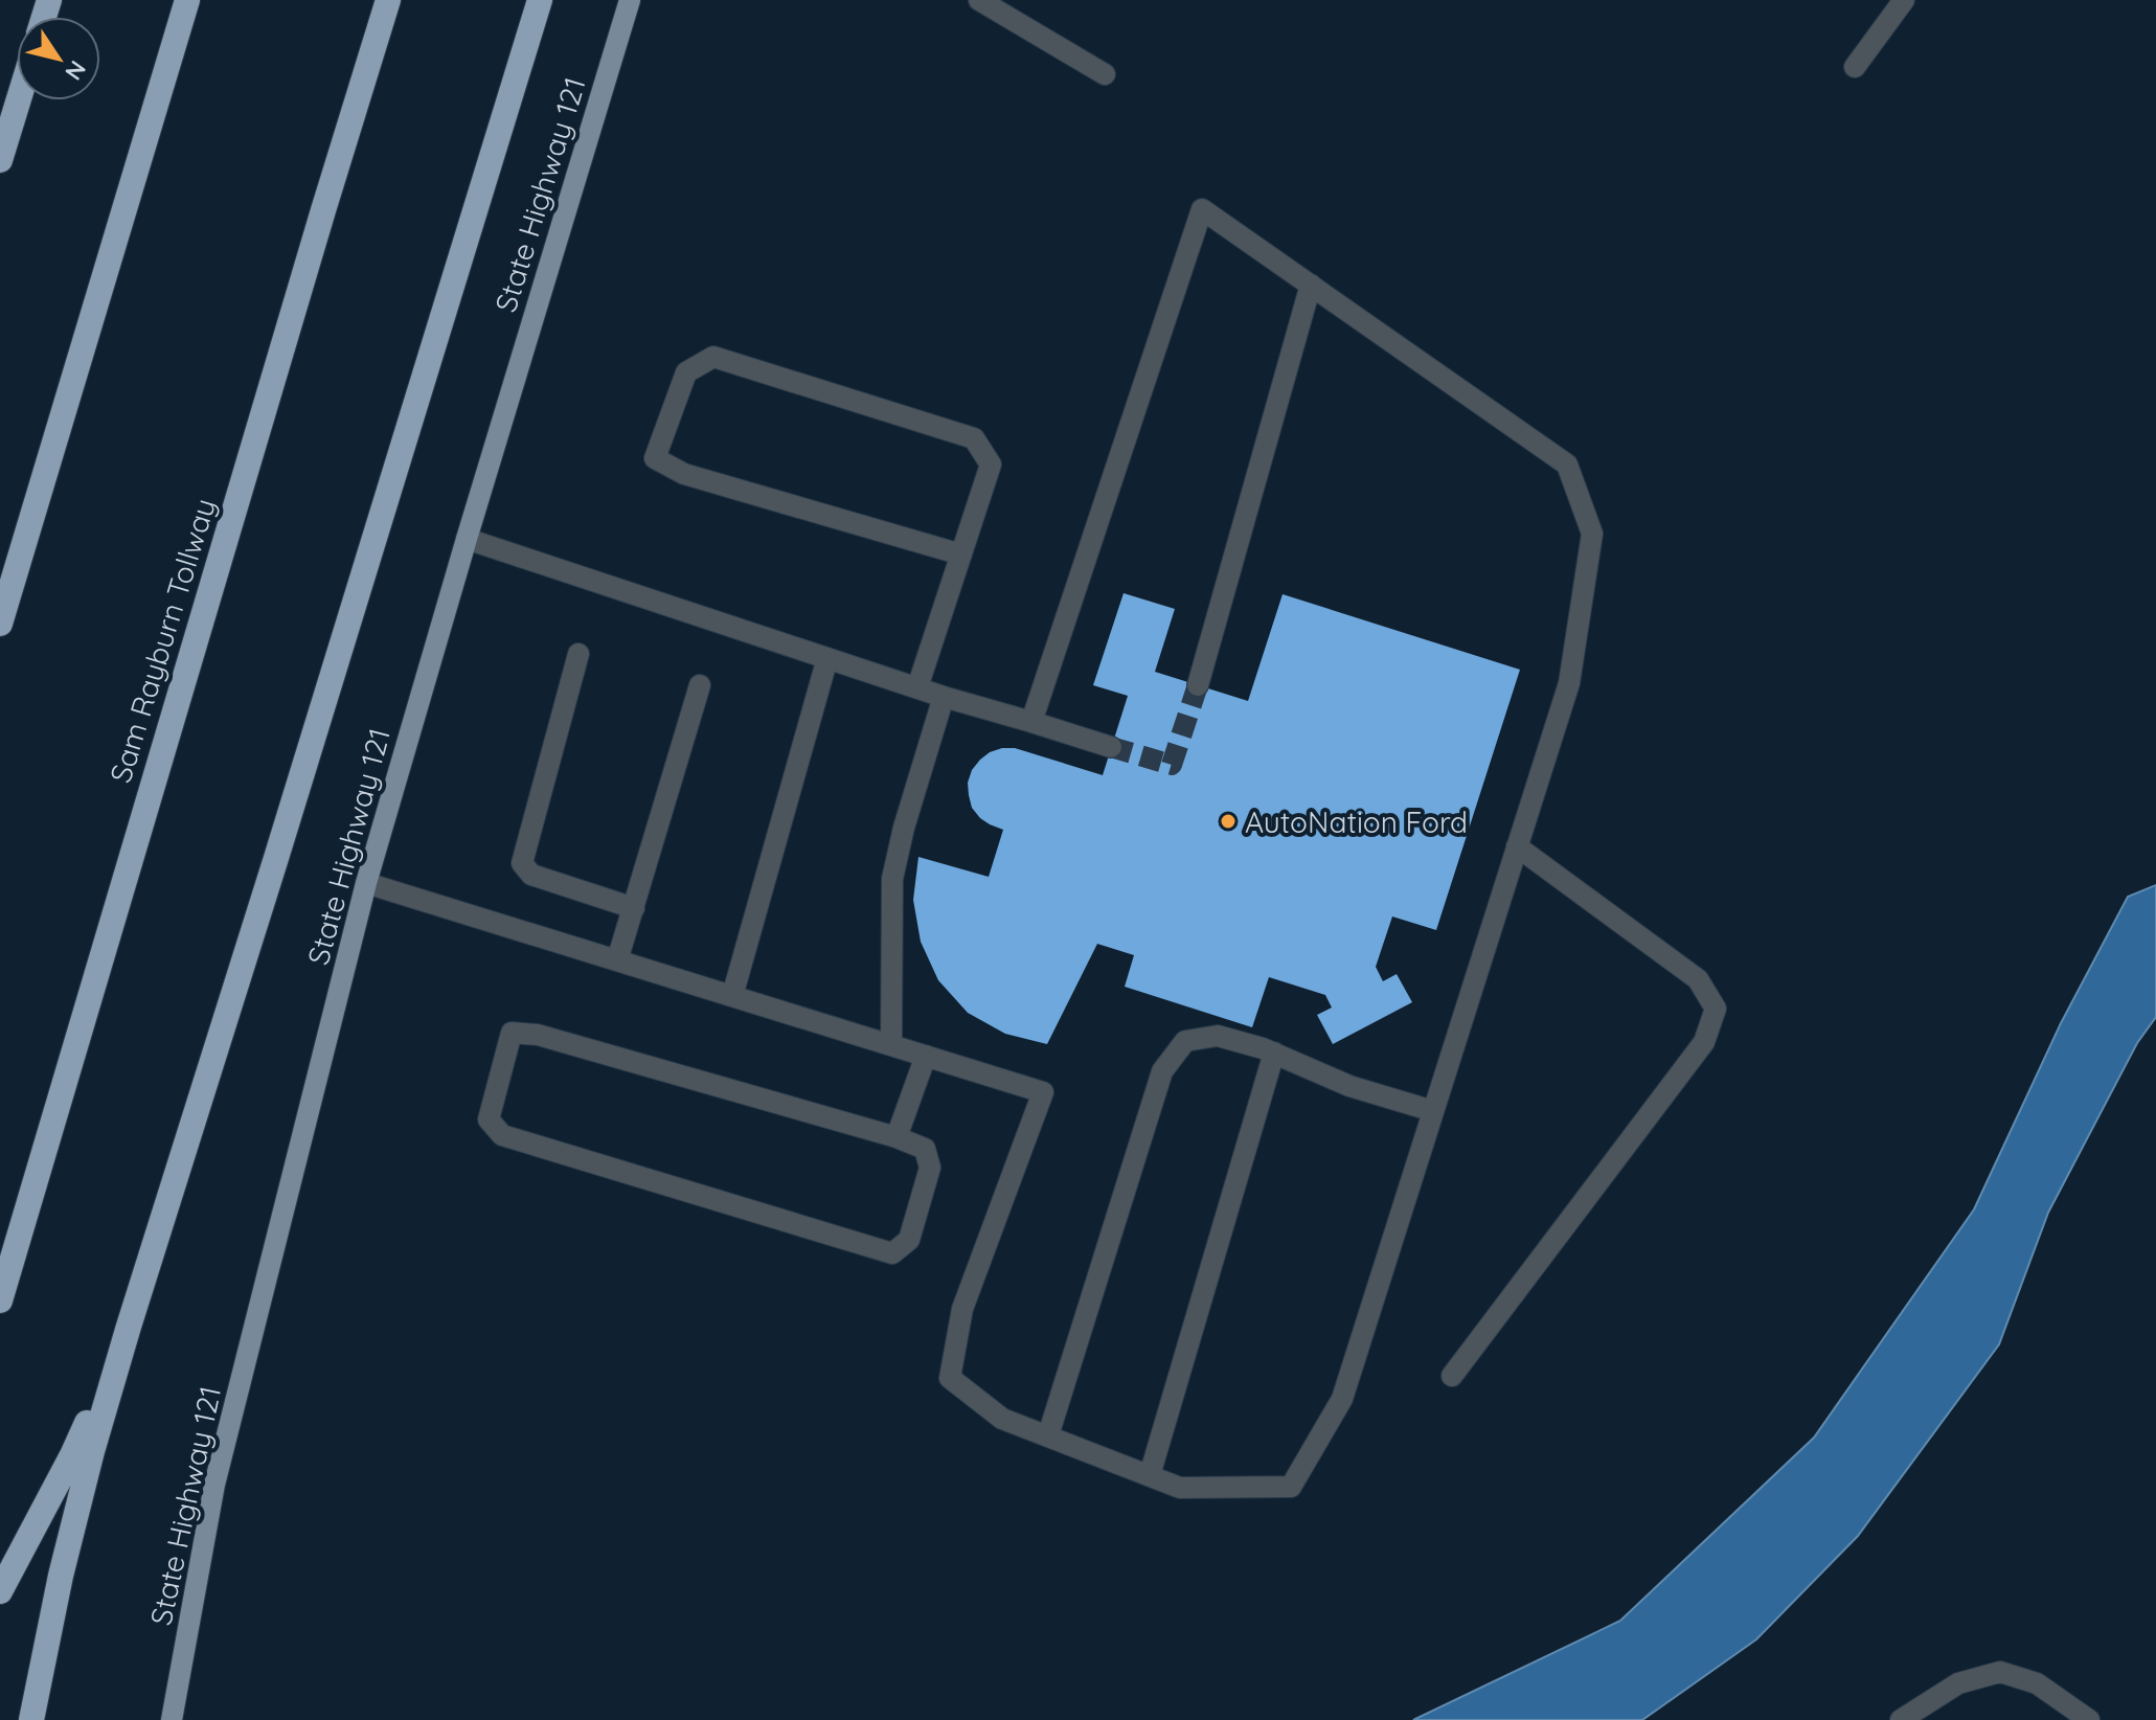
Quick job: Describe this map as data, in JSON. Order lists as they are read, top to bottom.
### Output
{
  "streets": {
    "highway": ["Sam Rayburn Tollway"],
    "main road": ["State Highway 121"]
  },
  "places": ["AutoNation Ford"],
  "north": "bottom right"
}
